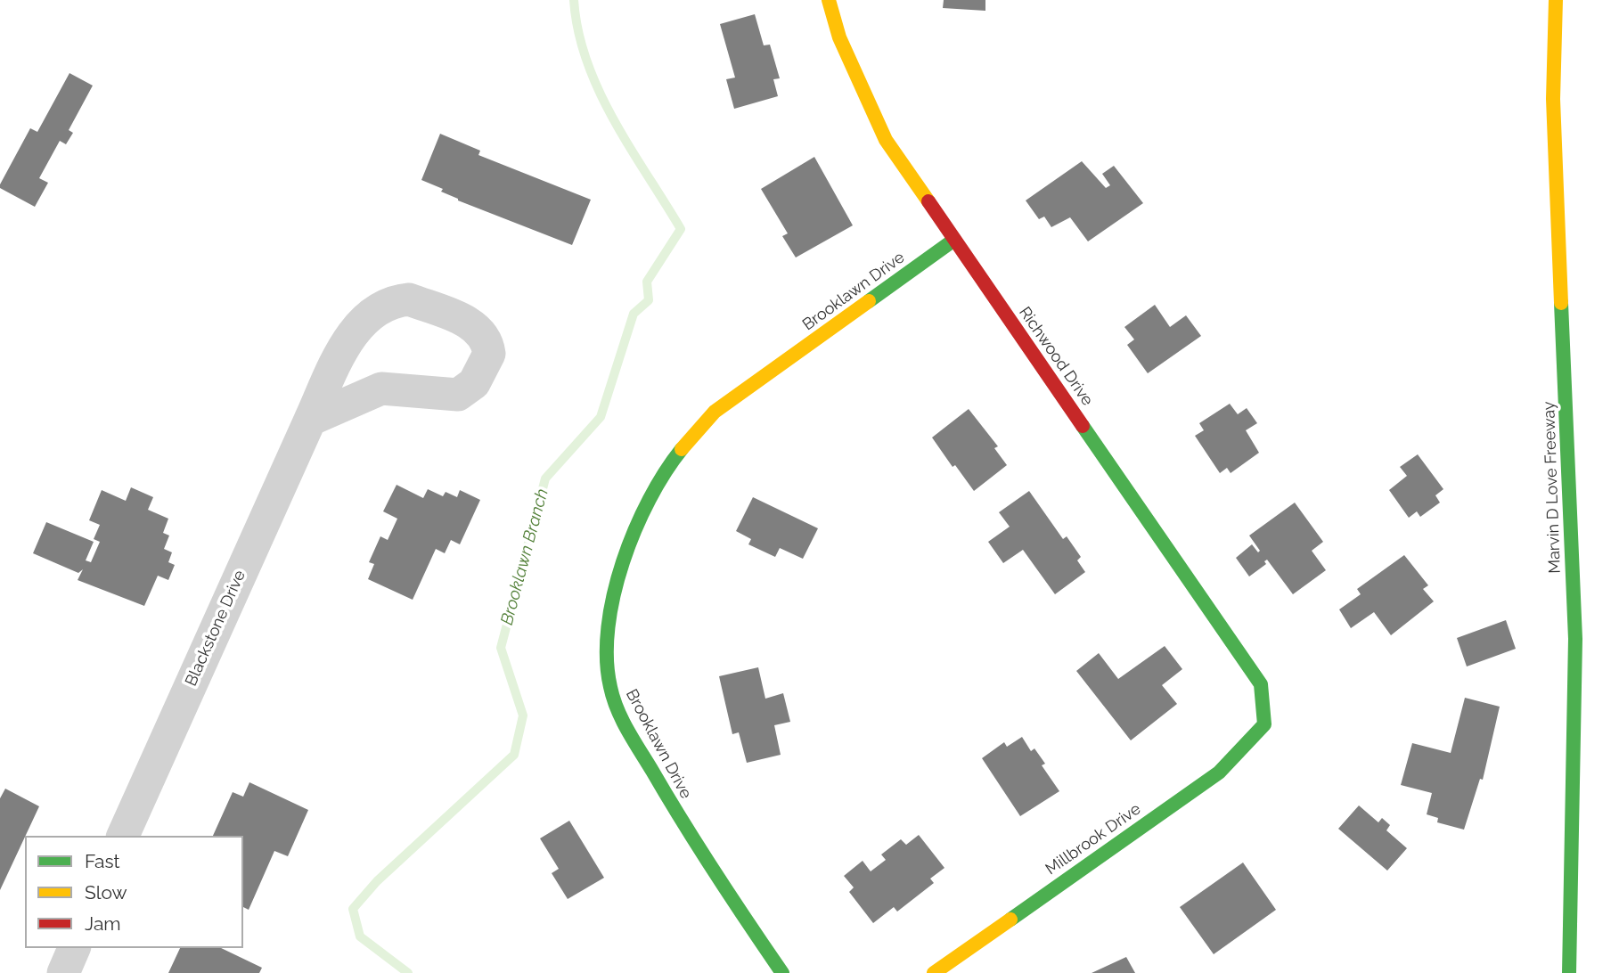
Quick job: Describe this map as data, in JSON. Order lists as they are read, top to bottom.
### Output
{
  "streets": {
    "street": [
      "Brooklawn Drive",
      "Richwood Drive",
      "Marvin D Love Freeway",
      "Blackstone Drive",
      "Millbrook Drive"
    ]
  },
  "crossings": [
    ["Brooklawn Drive", "Richwood Drive"],
    ["Richwood Drive", "Millbrook Drive"]
  ],
  "water": ["Brooklawn Branch"],
  "legend": ["Fast", "Slow", "Jam"]
}
